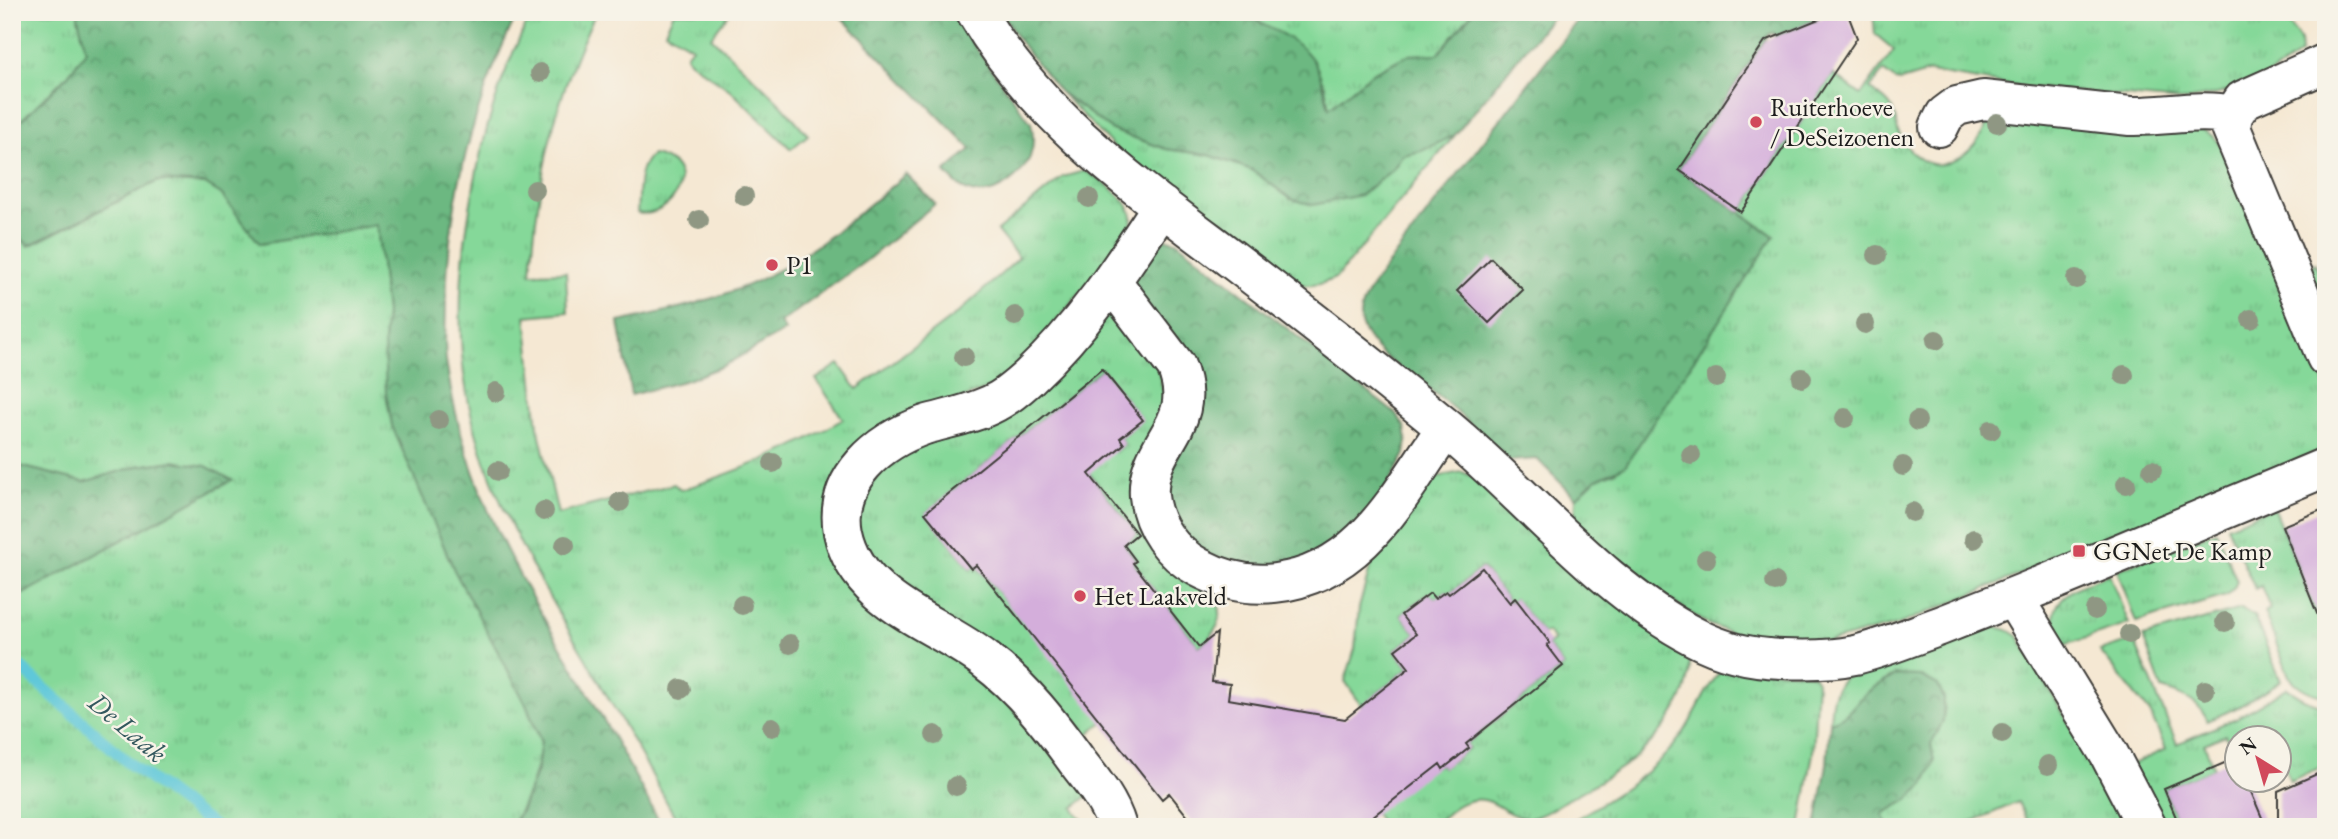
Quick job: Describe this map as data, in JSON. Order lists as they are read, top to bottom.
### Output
{
  "water": ["De Laak"],
  "places": {
    "other": ["Ruiterhoeve / DeSeizoenen", "P1", "Het Laakveld"],
    "transit": ["GGNet De Kamp"]
  },
  "north": "top left"
}
